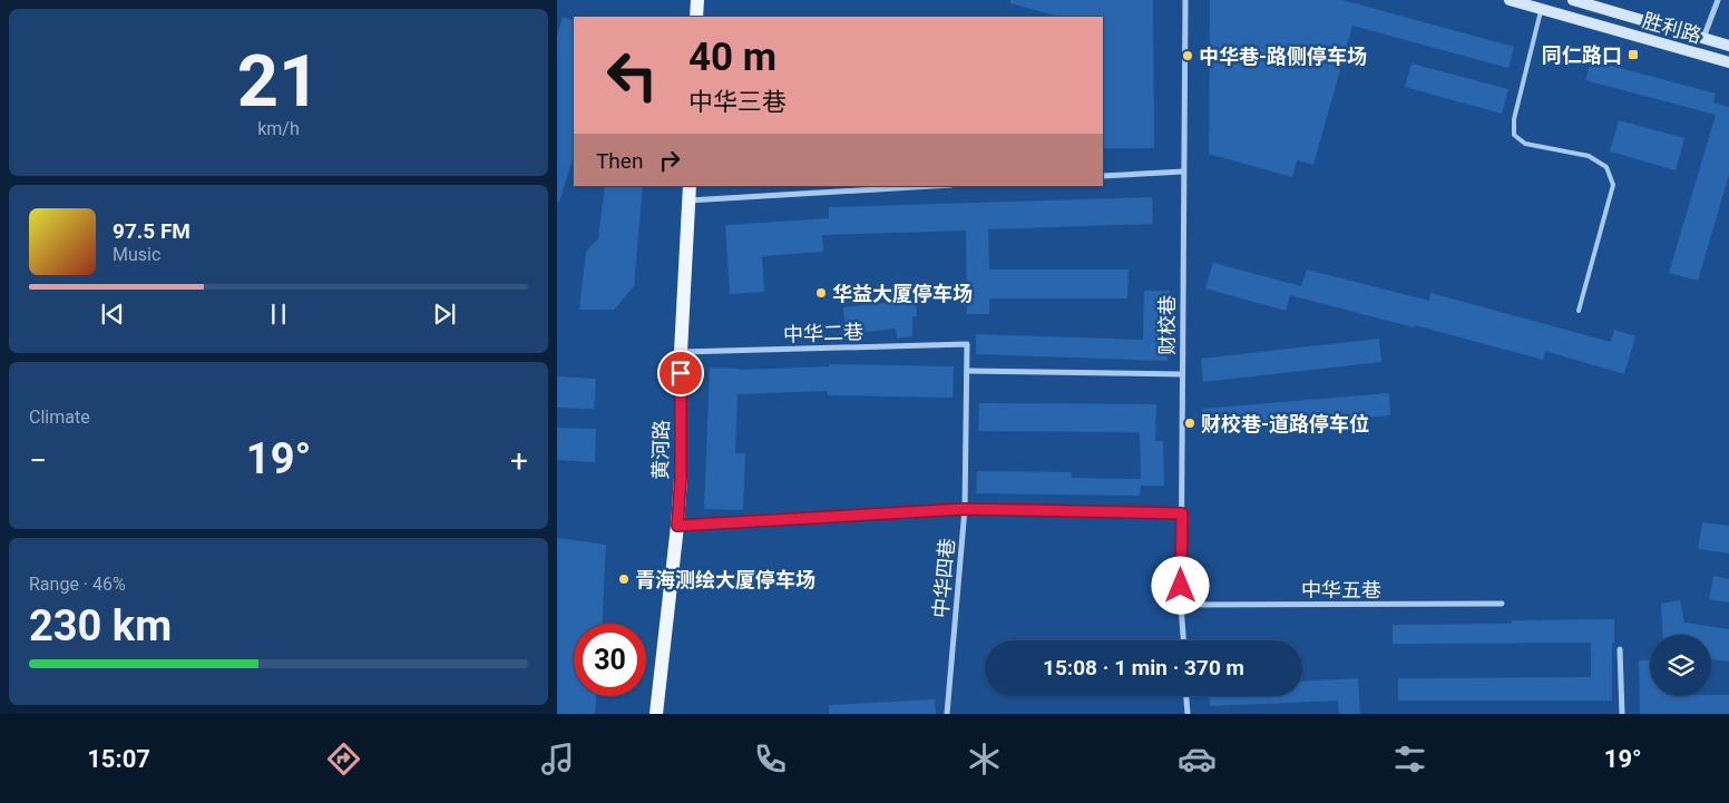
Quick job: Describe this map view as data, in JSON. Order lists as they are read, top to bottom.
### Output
{
  "streets": {
    "main road": ["胜利路", "黄河路"],
    "street": [
      "财校巷",
      "中华二巷",
      "中华四巷",
      "中华五巷"
    ]
  },
  "crossings": [
    ["财校巷", "中华五巷"],
    ["中华二巷", "黄河路"],
    ["中华二巷", "中华四巷"]
  ],
  "places": {
    "transit": ["同仁路口"],
    "other": [
      "中华巷-路侧停车场",
      "华益大厦停车场",
      "财校巷-道路停车位",
      "青海测绘大厦停车场"
    ]
  },
  "page": {
    "tile": [
      ["21", "km/h"],
      "Climate",
      ["Range · 46%", "230 km"]
    ],
    "turn": ["40 m", "中华三巷"],
    "then": "Then",
    "song": ["97.5 FM", "Music"],
    "heat": ["−", "19°", "+"],
    "limit": "30",
    "trip": "15:08 · 1 min · 370 m",
    "tabs": ["15:07", "19°"]
  }
}
